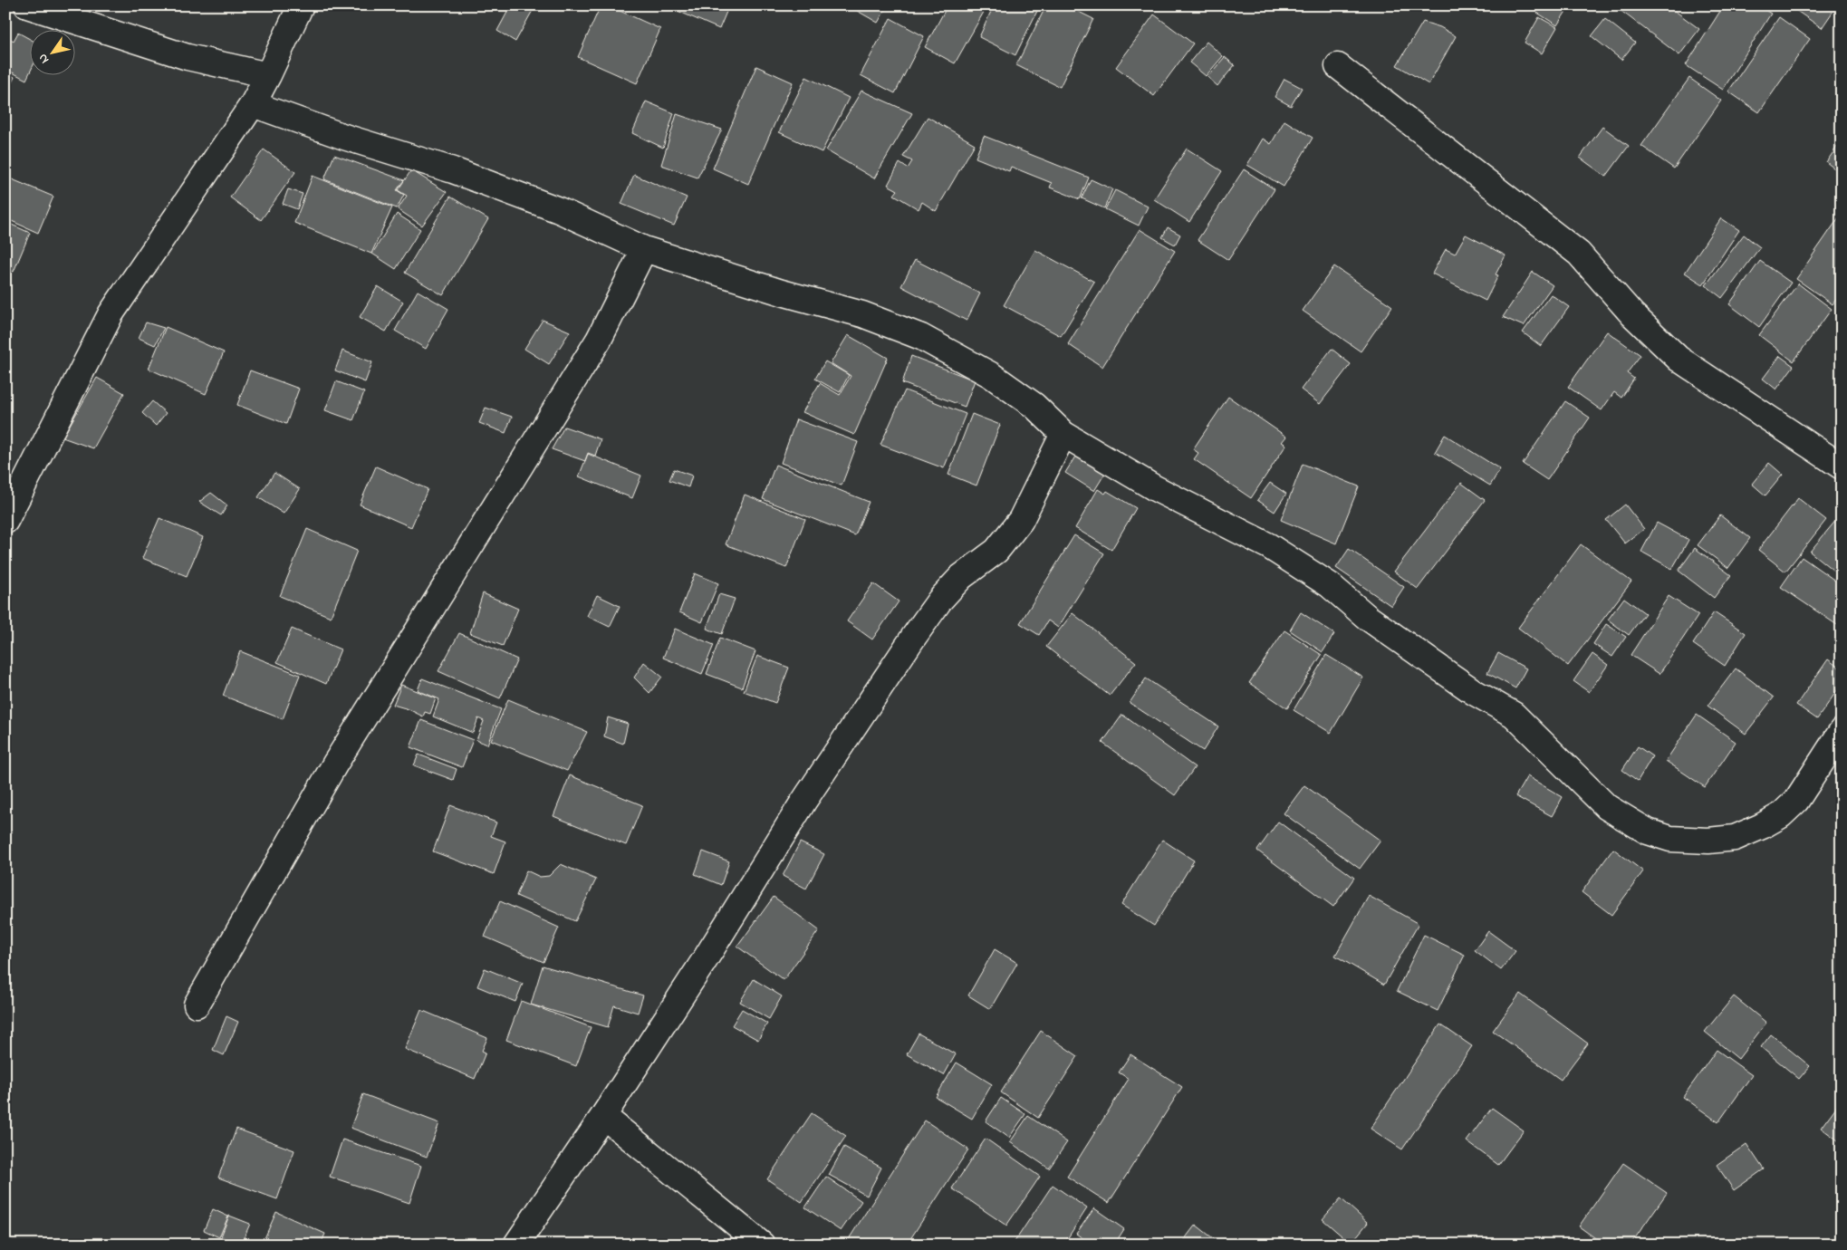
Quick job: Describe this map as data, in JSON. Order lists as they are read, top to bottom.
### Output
{
  "north": "bottom left"
}
